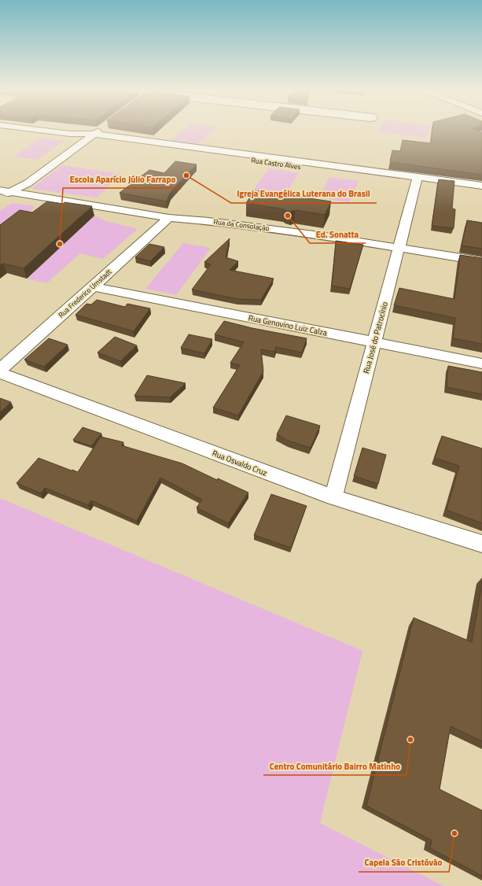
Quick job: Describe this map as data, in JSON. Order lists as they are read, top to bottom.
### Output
{
  "streets": {
    "street": [
      "Rua Castro Alves",
      "Rua da Consolação",
      "Rua Frederico Umstadt",
      "Rua Genovino Luiz Calza",
      "Rua José do Patrocínio",
      "Rua Osvaldo Cruz"
    ]
  },
  "crossings": [
    ["Rua Castro Alves", "Rua José do Patrocínio"],
    ["Rua da Consolação", "Rua Frederico Umstadt"],
    ["Rua da Consolação", "Rua José do Patrocínio"],
    ["Rua Frederico Umstadt", "Rua Genovino Luiz Calza"],
    ["Rua Genovino Luiz Calza", "Rua José do Patrocínio"],
    ["Rua José do Patrocínio", "Rua Osvaldo Cruz"]
  ],
  "places": [
    "Igreja Evangélica Luterana do Brasil",
    "Ed. Sonatta",
    "Escola Aparício Júlio Farrapo",
    "Centro Comunitário Bairro Matinho",
    "Capela São Cristóvão"
  ]
}
